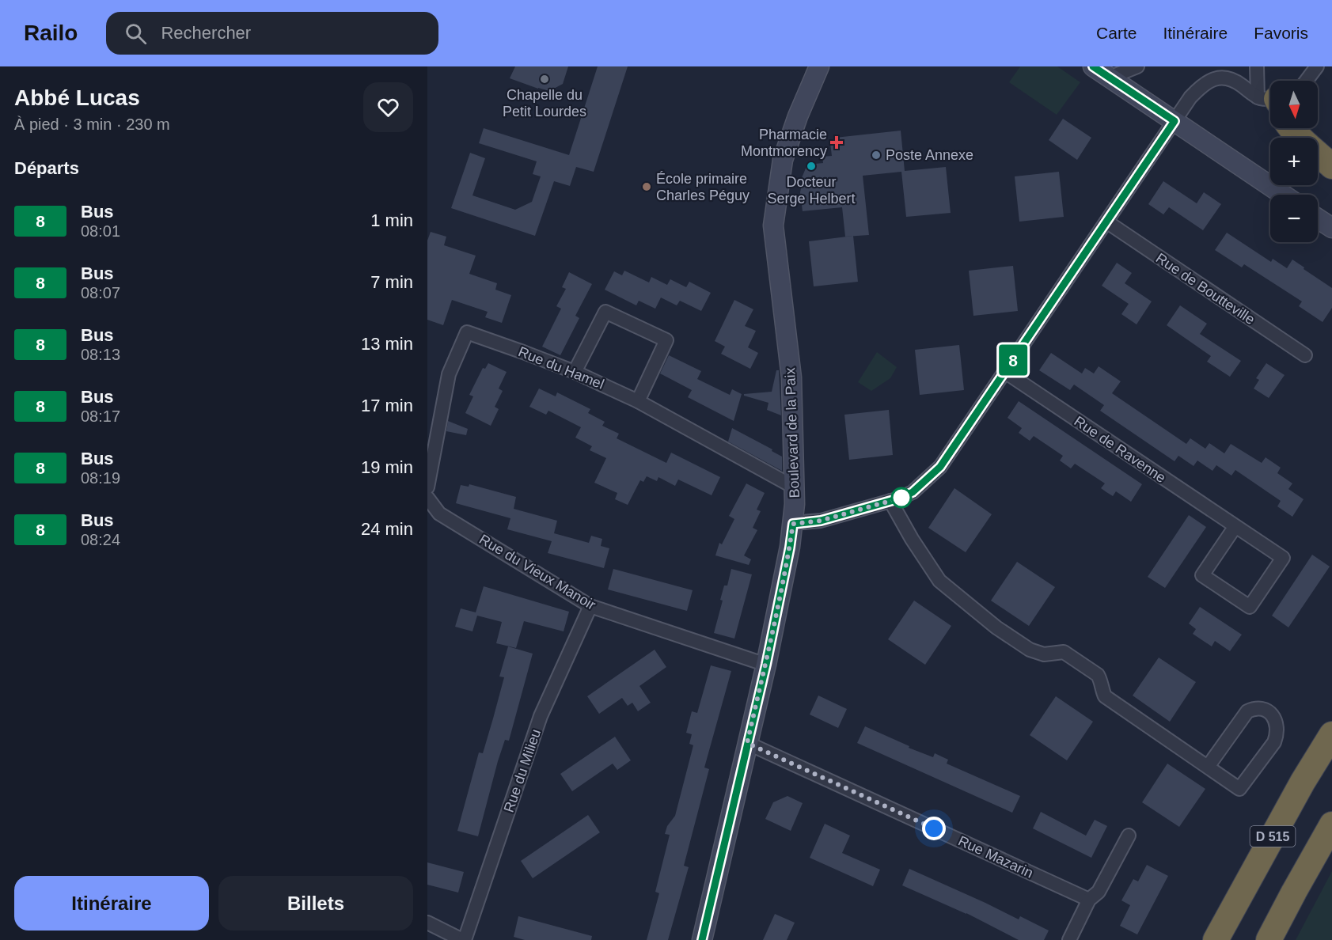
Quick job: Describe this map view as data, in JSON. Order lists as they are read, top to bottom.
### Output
{
  "streets": {
    "highway": ["D 515"],
    "street": [
      "Rue de Boutteville",
      "Rue du Hamel",
      "Boulevard de la Paix",
      "Rue de Ravenne",
      "Rue du Vieux Manoir",
      "Rue du Milieu",
      "Rue Mazarin"
    ]
  },
  "crossings": [
    ["Rue du Hamel", "Boulevard de la Paix"],
    ["Boulevard de la Paix", "Rue du Vieux Manoir"],
    ["Boulevard de la Paix", "Rue Mazarin"],
    ["Rue du Vieux Manoir", "Rue du Milieu"]
  ],
  "places": {
    "other": [
      "Chapelle du Petit Lourdes",
      "Poste Annexe",
      "Docteur Serge Helbert",
      "École primaire Charles Péguy"
    ],
    "health": ["Pharmacie Montmorency"]
  },
  "lines": ["bus line 8"],
  "north": "bottom",
  "page": {
    "header": "Railo",
    "search": "Rechercher",
    "nav": ["Carte", "Itinéraire", "Favoris"],
    "heading": [
      ["Abbé Lucas", "À pied · 3 min · 230 m"],
      "Départs"
    ],
    "on_map": "8",
    "map_buttons": ["+", "−"],
    "list": [
      {
        "mark": "8",
        "name": "Bus",
        "note": "08:01",
        "value": "1 min"
      },
      {
        "mark": "8",
        "name": "Bus",
        "note": "08:07",
        "value": "7 min"
      },
      {
        "mark": "8",
        "name": "Bus",
        "note": "08:13",
        "value": "13 min"
      },
      {
        "mark": "8",
        "name": "Bus",
        "note": "08:17",
        "value": "17 min"
      },
      {
        "mark": "8",
        "name": "Bus",
        "note": "08:19",
        "value": "19 min"
      },
      {
        "mark": "8",
        "name": "Bus",
        "note": "08:24",
        "value": "24 min"
      }
    ],
    "buttons": ["Itinéraire", "Billets"]
  }
}
